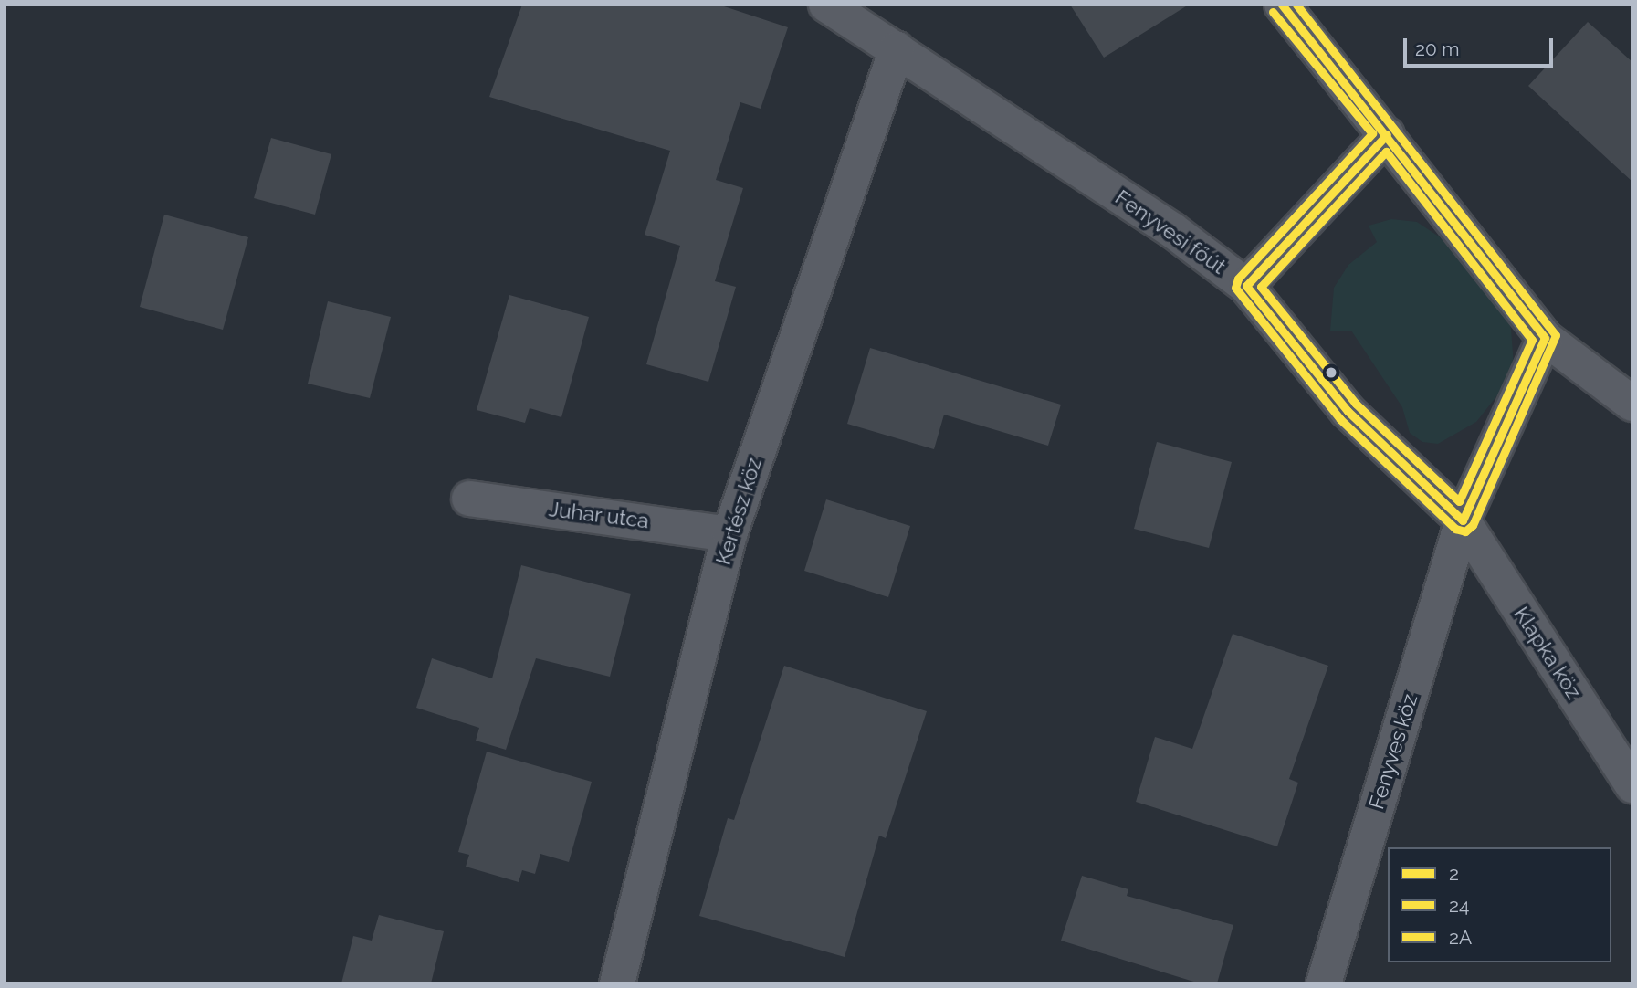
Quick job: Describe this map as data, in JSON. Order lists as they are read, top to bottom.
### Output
{
  "streets": {
    "street": [
      "Fenyvesi főút",
      "Kertész köz",
      "Juhar utca",
      "Klapka köz",
      "Fenyves köz"
    ]
  },
  "crossings": [
    ["Fenyvesi főút", "Kertész köz"],
    ["Fenyvesi főút", "Klapka köz"],
    ["Fenyvesi főút", "Fenyves köz"],
    ["Kertész köz", "Juhar utca"],
    ["Klapka köz", "Fenyves köz"]
  ],
  "lines": ["transit line 2", "transit line 2A", "transit line 24"],
  "legend": ["2", "24", "2A"],
  "scale_bar": "20 m"
}
